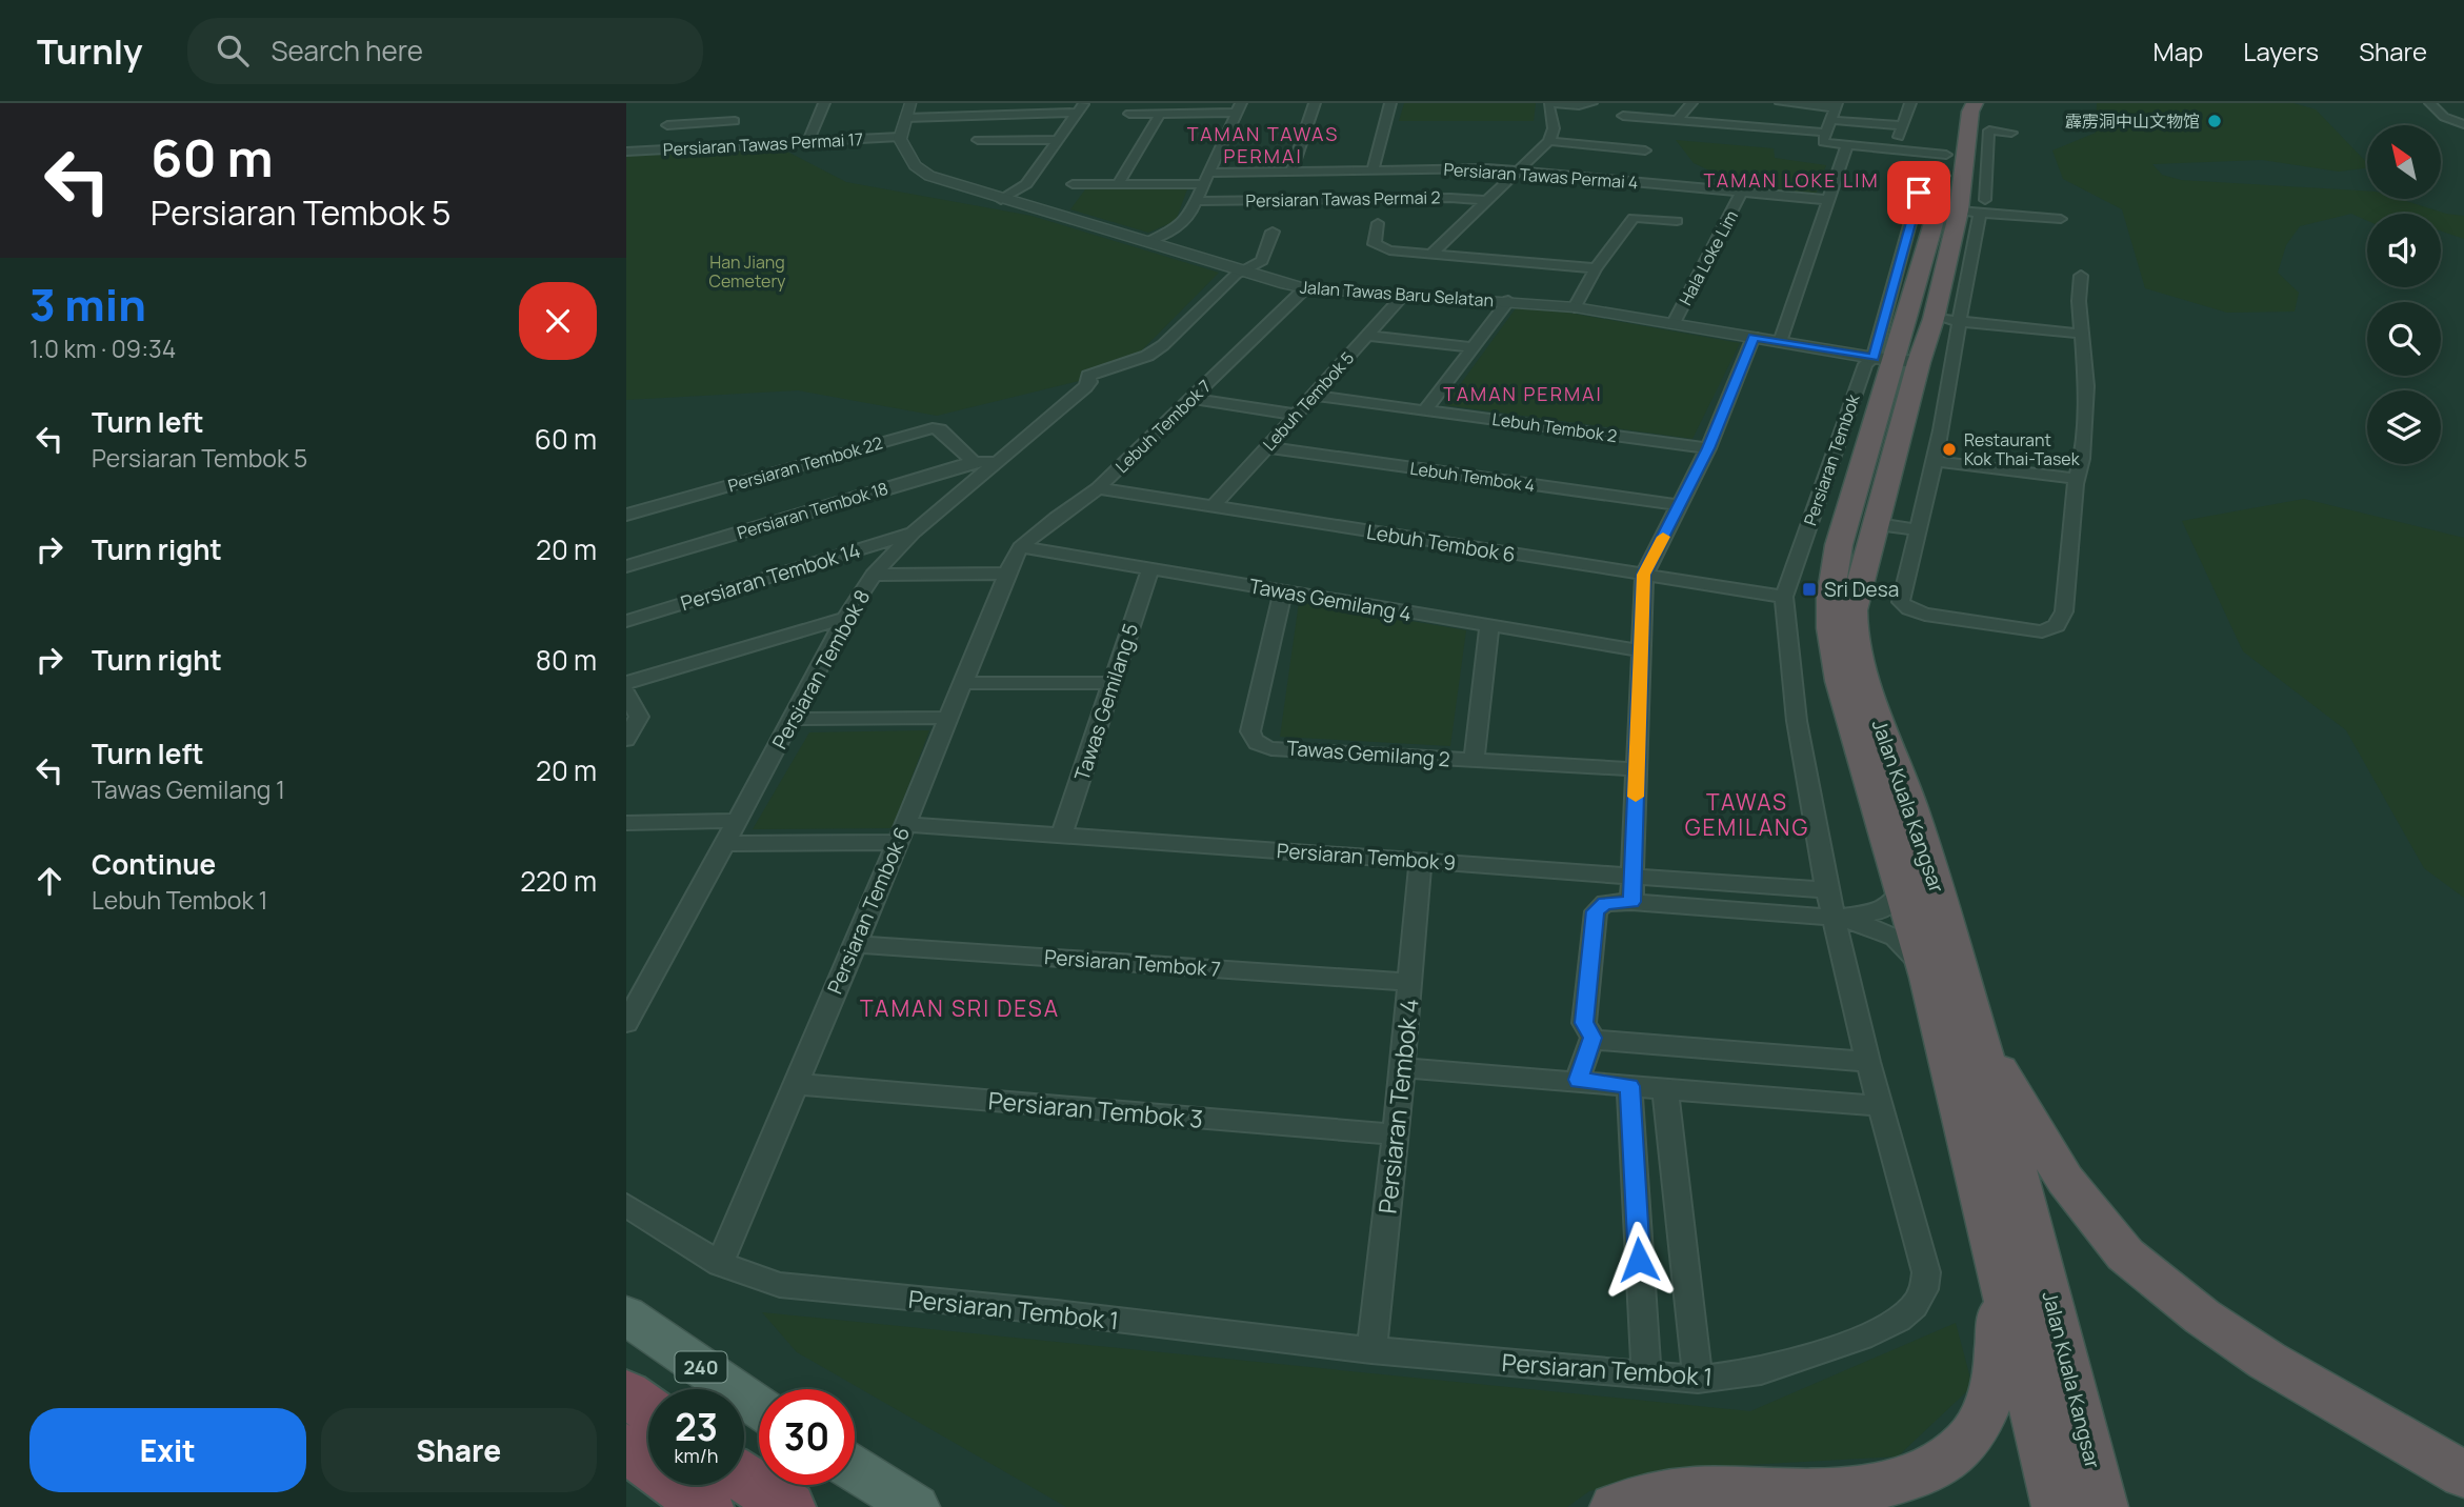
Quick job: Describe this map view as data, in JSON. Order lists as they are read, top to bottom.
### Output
{
  "streets": {
    "highway": ["Jalan Kuala Kangsar"],
    "main road": ["240"],
    "street": [
      "Persiaran Tawas Permai 17",
      "Persiaran Tawas Permai 4",
      "Persiaran Tawas Permai 2",
      "Hala Loke Lim",
      "Jalan Tawas Baru Selatan",
      "Lebuh Tembok 5",
      "Lebuh Tembok 7",
      "Lebuh Tembok 2",
      "Persiaran Tembok",
      "Persiaran Tembok 22",
      "Lebuh Tembok 4",
      "Persiaran Tembok 18",
      "Lebuh Tembok 6",
      "Persiaran Tembok 14",
      "Tawas Gemilang 4",
      "Persiaran Tembok 8",
      "Tawas Gemilang 5",
      "Tawas Gemilang 2",
      "Persiaran Tembok 9",
      "Persiaran Tembok 6",
      "Persiaran Tembok 7",
      "Persiaran Tembok 4",
      "Persiaran Tembok 3",
      "Persiaran Tembok 1"
    ]
  },
  "crossings": [
    ["Persiaran Tawas Permai 17", "Jalan Tawas Baru Selatan"],
    ["Persiaran Tawas Permai 4", "Hala Loke Lim"],
    ["Hala Loke Lim", "Jalan Tawas Baru Selatan"],
    ["Jalan Tawas Baru Selatan", "Lebuh Tembok 5"],
    ["Jalan Tawas Baru Selatan", "Lebuh Tembok 7"],
    ["Jalan Tawas Baru Selatan", "Persiaran Tembok"],
    ["Jalan Tawas Baru Selatan", "Persiaran Tembok 8"],
    ["Jalan Tawas Baru Selatan", "Jalan Kuala Kangsar"],
    ["Lebuh Tembok 5", "Lebuh Tembok 2"],
    ["Lebuh Tembok 5", "Lebuh Tembok 4"],
    ["Lebuh Tembok 5", "Lebuh Tembok 6"],
    ["Lebuh Tembok 7", "Lebuh Tembok 6"],
    ["Lebuh Tembok 7", "Tawas Gemilang 4"],
    ["Lebuh Tembok 7", "Persiaran Tembok 6"],
    ["Persiaran Tembok", "Lebuh Tembok 6"],
    ["Persiaran Tembok", "Jalan Kuala Kangsar"],
    ["Persiaran Tembok", "Persiaran Tembok 1"],
    ["Persiaran Tembok 22", "Persiaran Tembok 18"],
    ["Persiaran Tembok 18", "Persiaran Tembok 8"],
    ["Lebuh Tembok 6", "Persiaran Tembok 1"],
    ["Persiaran Tembok 14", "Persiaran Tembok 8"],
    ["Tawas Gemilang 4", "Persiaran Tembok 8"],
    ["Tawas Gemilang 4", "Tawas Gemilang 5"],
    ["Tawas Gemilang 4", "Tawas Gemilang 2"],
    ["Tawas Gemilang 4", "Persiaran Tembok 6"],
    ["Persiaran Tembok 8", "Persiaran Tembok 9"],
    ["Tawas Gemilang 5", "Persiaran Tembok 9"],
    ["Persiaran Tembok 9", "Persiaran Tembok 6"],
    ["Persiaran Tembok 9", "Persiaran Tembok 4"],
    ["Persiaran Tembok 9", "Persiaran Tembok 1"],
    ["Persiaran Tembok 6", "Persiaran Tembok 7"],
    ["Persiaran Tembok 6", "Persiaran Tembok 3"],
    ["Persiaran Tembok 6", "Persiaran Tembok 1"],
    ["Persiaran Tembok 7", "Persiaran Tembok 4"],
    ["Persiaran Tembok 4", "Persiaran Tembok 3"],
    ["Persiaran Tembok 4", "Persiaran Tembok 1"]
  ],
  "districts": [
    "TAMAN TAWAS PERMAI",
    "TAMAN LOKE LIM",
    "TAMAN PERMAI",
    "TAWAS GEMILANG",
    "TAMAN SRI DESA"
  ],
  "parks": ["Han Jiang Cemetery"],
  "places": {
    "other": ["霹雳洞中山文物馆", "Restaurant Kok Thai-Tasek"],
    "transit": ["Sri Desa"]
  },
  "north": "top left",
  "page": {
    "header": "Turnly",
    "search": "Search here",
    "nav": ["Map", "Layers", "Share"],
    "turn": ["60 m", "Persiaran Tembok 5"],
    "heading": ["3 min", "1.0 km · 09:34"],
    "list": [
      {
        "name": "Turn left",
        "note": "Persiaran Tembok 5",
        "value": "60 m"
      },
      {
        "name": "Turn right",
        "value": "20 m"
      },
      {
        "name": "Turn right",
        "value": "80 m"
      },
      {
        "name": "Turn left",
        "note": "Tawas Gemilang 1",
        "value": "20 m"
      },
      {
        "name": "Continue",
        "note": "Lebuh Tembok 1",
        "value": "220 m"
      }
    ],
    "speed": "23 km/h",
    "limit": "30",
    "buttons": ["Exit", "Share"]
  }
}
